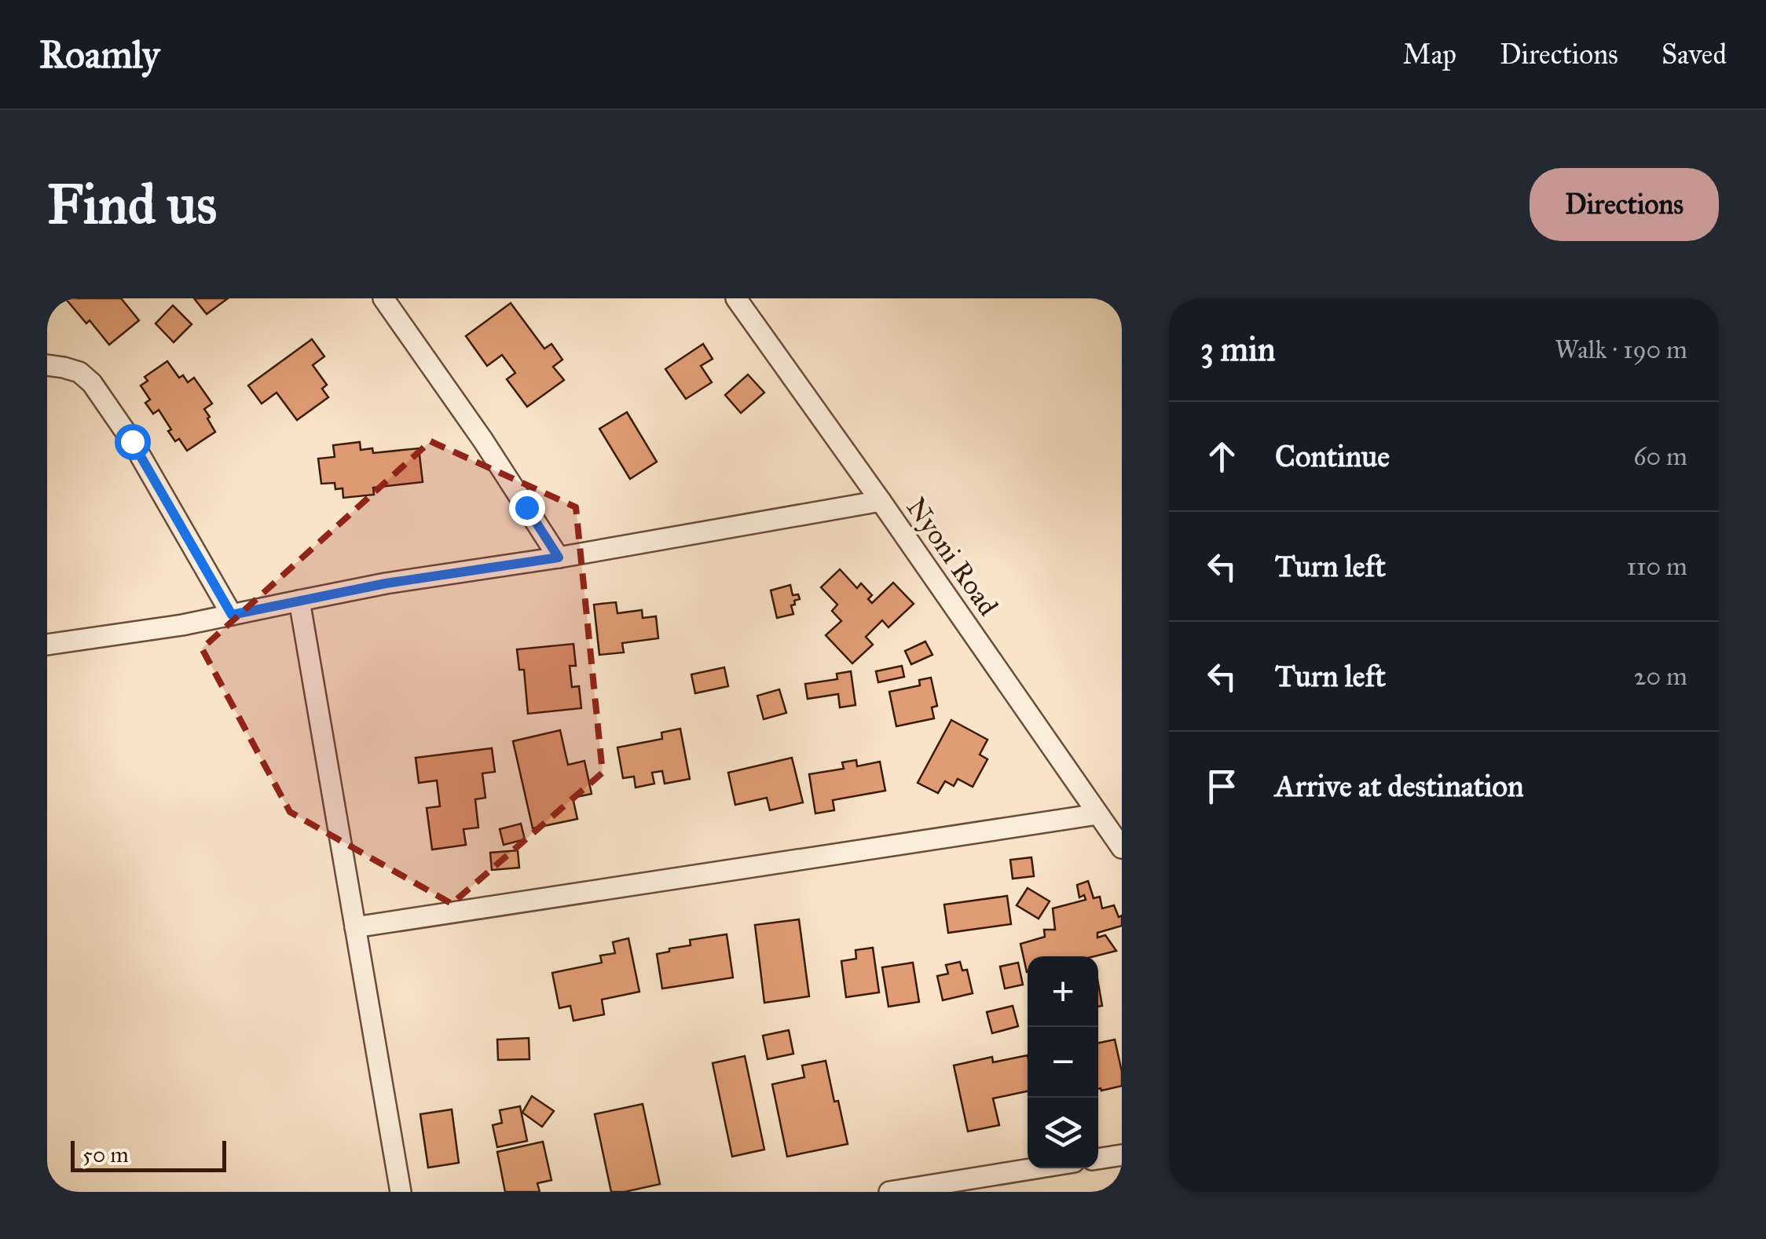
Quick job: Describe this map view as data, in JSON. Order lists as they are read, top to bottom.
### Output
{
  "streets": {
    "street": ["Nyoni Road"]
  },
  "scale_bar": "50 m",
  "page": {
    "header": "Roamly",
    "nav": ["Map", "Directions", "Saved"],
    "buttons": "Directions",
    "title": "Find us",
    "heading": ["3 min", "Walk · 190 m"],
    "list": [
      ["Continue", "60 m"],
      ["Turn left", "110 m"],
      ["Turn left", "20 m"],
      "Arrive at destination"
    ],
    "map_buttons": ["+", "−"],
    "scale": "50 m"
  }
}
